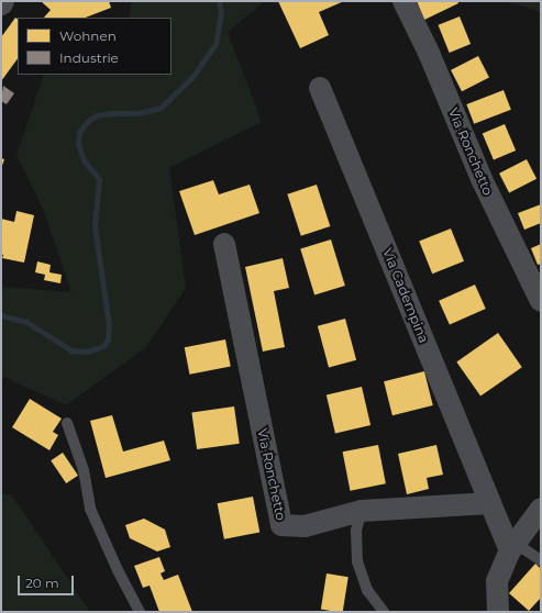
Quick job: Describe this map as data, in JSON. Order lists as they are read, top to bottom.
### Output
{
  "streets": {
    "street": ["Via Ronchetto", "Via Cadempina"]
  },
  "crossings": [
    ["Via Ronchetto", "Via Cadempina"]
  ],
  "legend": ["Wohnen", "Industrie"],
  "scale_bar": "20 m"
}
